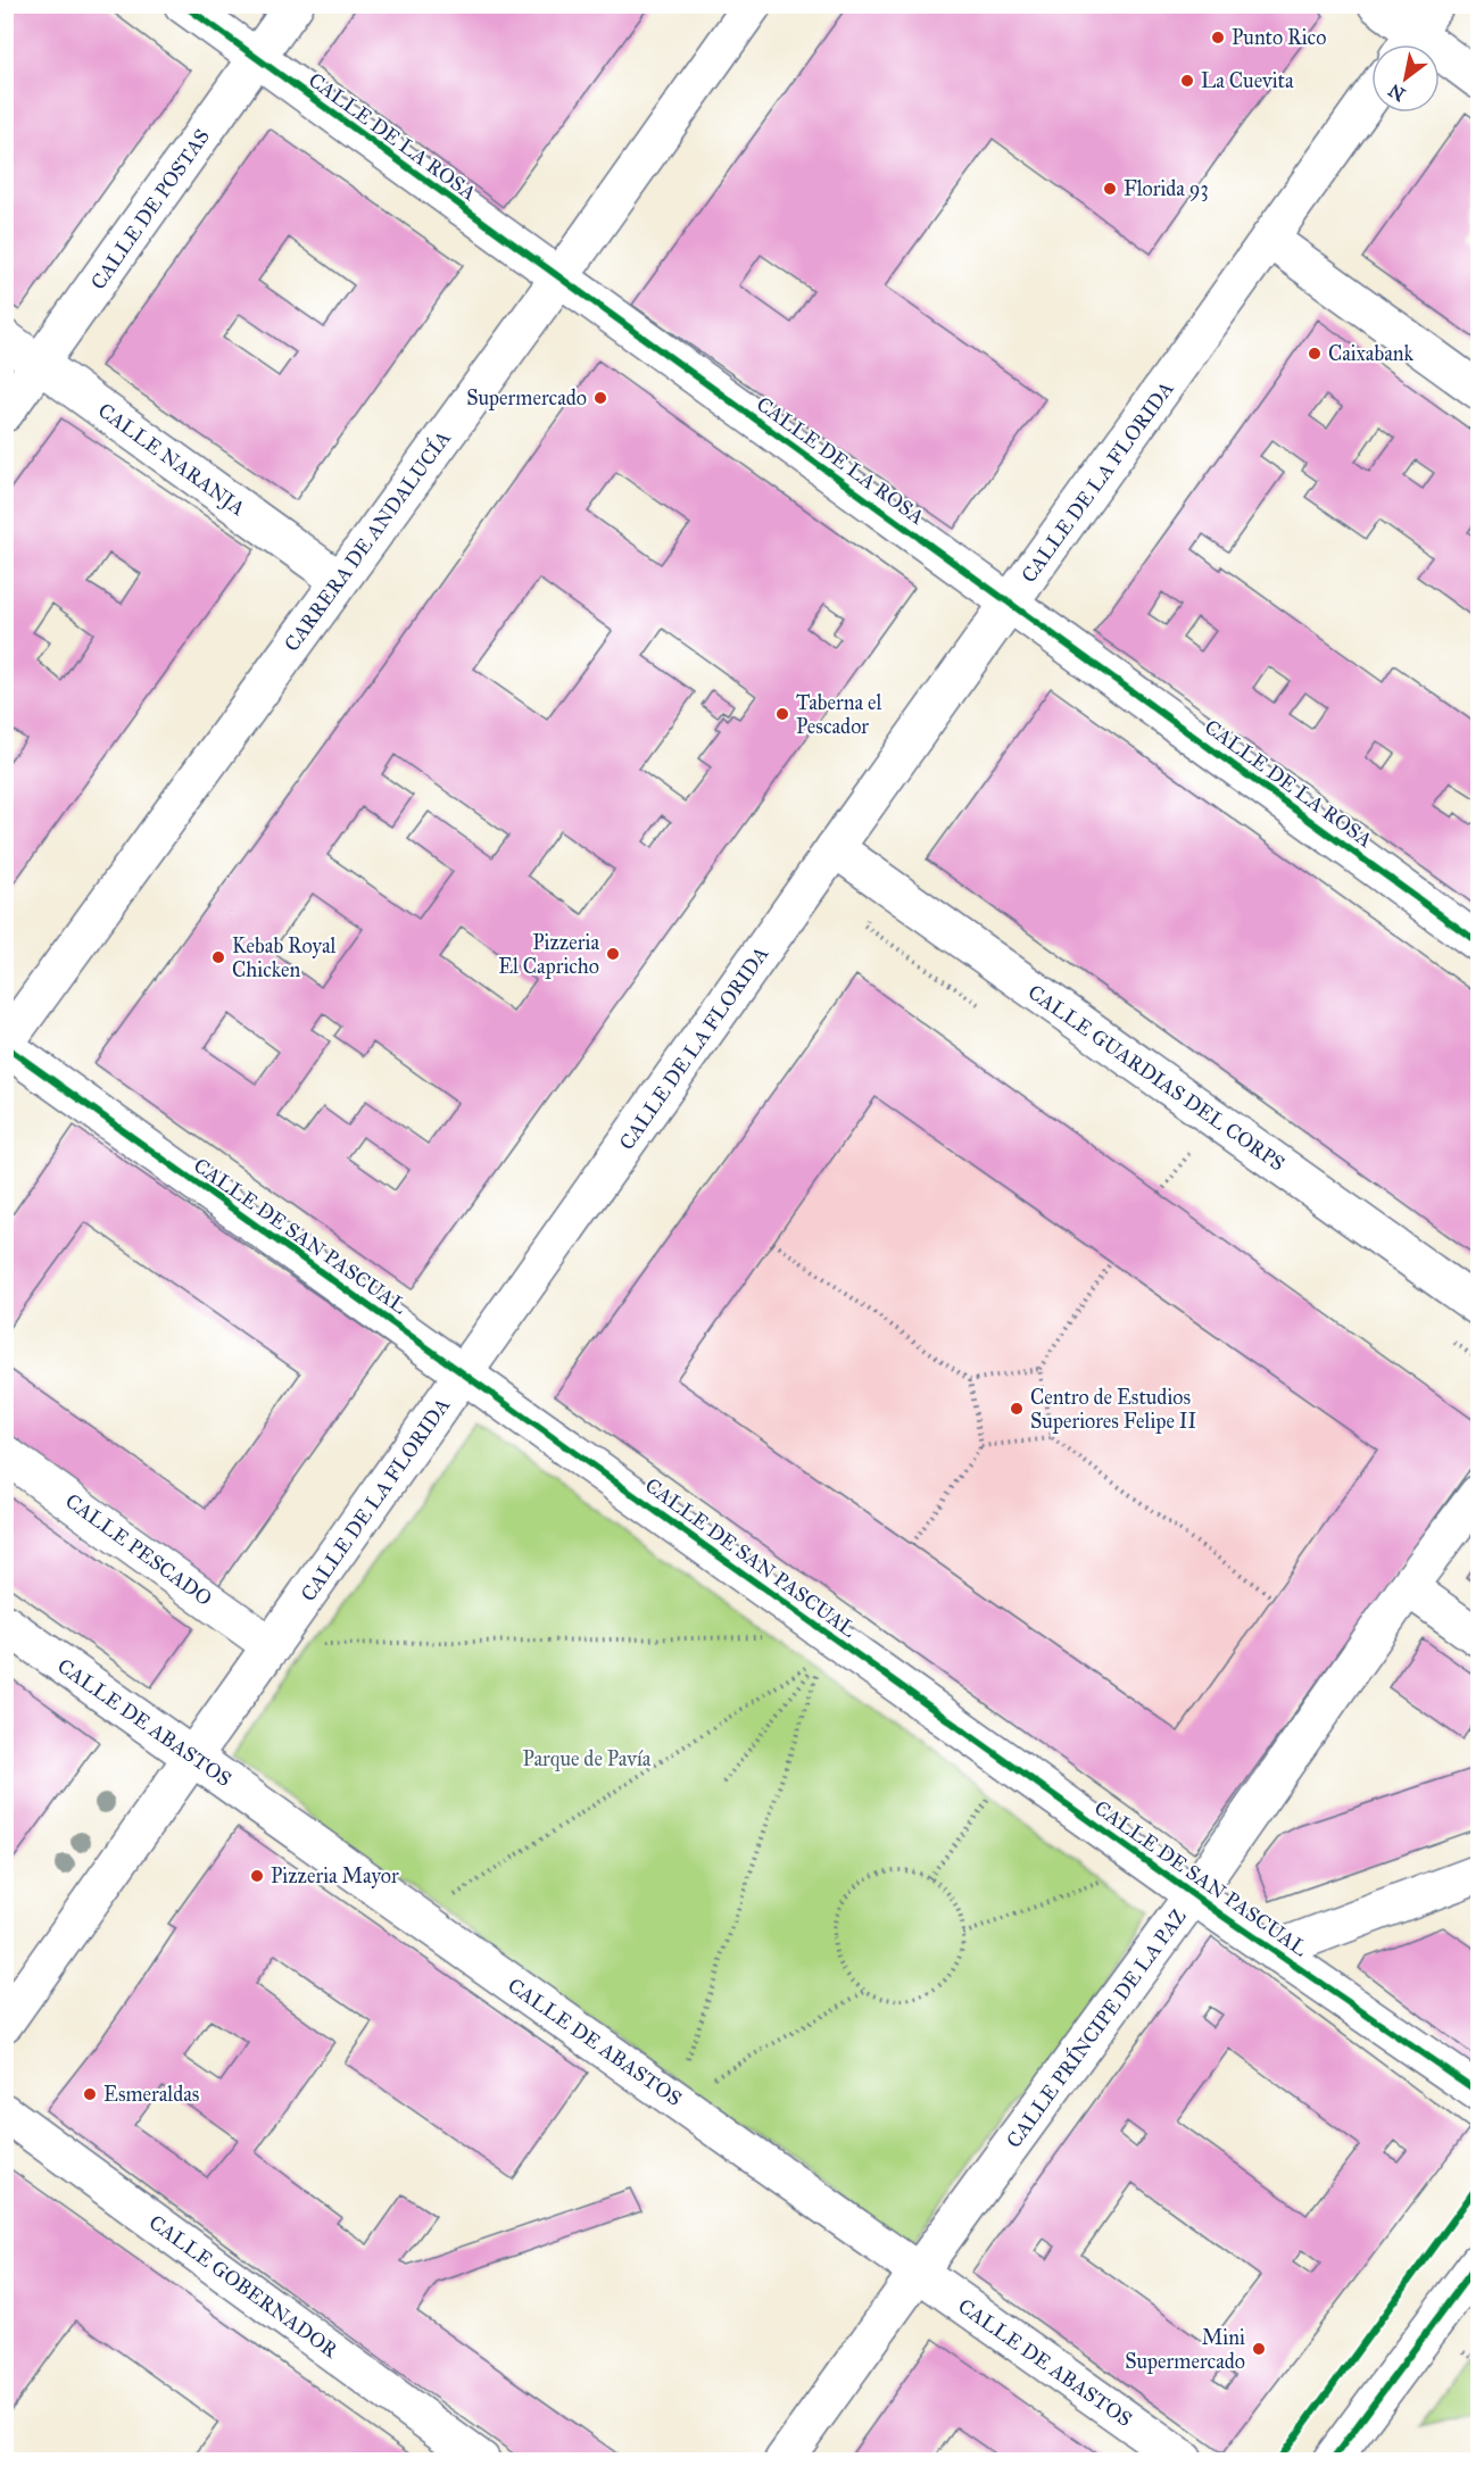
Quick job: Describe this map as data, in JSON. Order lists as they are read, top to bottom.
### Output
{
  "streets": {
    "street": [
      "CALLE DE LA ROSA",
      "CALLE DE POSTAS",
      "CALLE NARANJA",
      "CALLE DE LA FLORIDA",
      "CARRERA DE ANDALUCÍA",
      "CALLE GUARDIAS DEL CORPS",
      "CALLE DE SAN PASCUAL",
      "CALLE PESCADO",
      "CALLE DE ABASTOS",
      "CALLE PRÍNCIPE DE LA PAZ",
      "CALLE GOBERNADOR"
    ]
  },
  "crossings": [
    ["CALLE DE LA ROSA", "CALLE DE POSTAS"],
    ["CALLE DE LA ROSA", "CALLE DE LA FLORIDA"],
    ["CALLE DE LA ROSA", "CARRERA DE ANDALUCÍA"],
    ["CALLE DE POSTAS", "CALLE NARANJA"],
    ["CALLE NARANJA", "CARRERA DE ANDALUCÍA"],
    ["CALLE DE LA FLORIDA", "CALLE GUARDIAS DEL CORPS"],
    ["CALLE DE LA FLORIDA", "CALLE DE SAN PASCUAL"],
    ["CALLE DE LA FLORIDA", "CALLE PESCADO"],
    ["CALLE DE LA FLORIDA", "CALLE DE ABASTOS"],
    ["CARRERA DE ANDALUCÍA", "CALLE DE SAN PASCUAL"],
    ["CALLE DE SAN PASCUAL", "CALLE PRÍNCIPE DE LA PAZ"],
    ["CALLE DE ABASTOS", "CALLE PRÍNCIPE DE LA PAZ"]
  ],
  "parks": ["Parque de Pavía"],
  "places": [
    "Punto Rico",
    "La Cuevita",
    "Florida 93",
    "Caixabank",
    "Supermercado",
    "Taberna el Pescador",
    "Pizzeria El Capricho",
    "Kebab Royal Chicken",
    "Centro de Estudios Superiores Felipe II",
    "Pizzeria Mayor",
    "Esmeraldas",
    "Mini Supermercado"
  ],
  "north": "bottom left"
}
